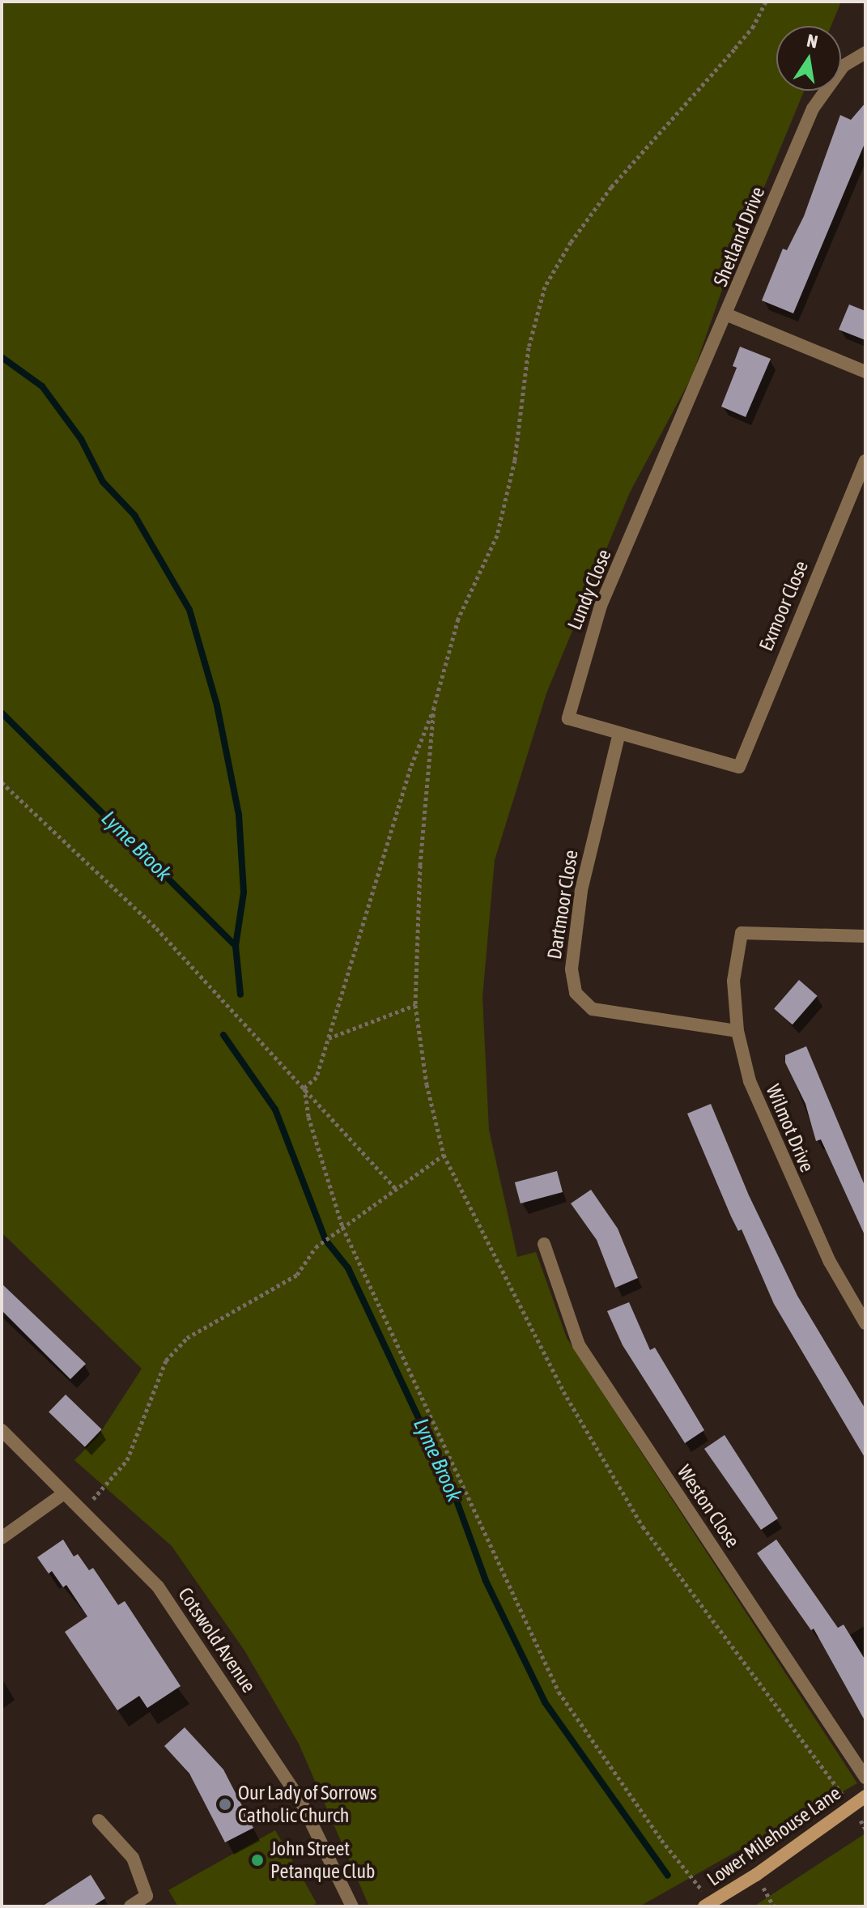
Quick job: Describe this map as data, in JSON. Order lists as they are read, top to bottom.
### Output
{
  "streets": {
    "main road": ["Lower Milehouse Lane"],
    "street": [
      "Shetland Drive",
      "Lundy Close",
      "Exmoor Close",
      "Dartmoor Close",
      "Wilmot Drive",
      "Weston Close",
      "Cotswold Avenue"
    ]
  },
  "crossings": [
    ["Shetland Drive", "Lundy Close"],
    ["Lundy Close", "Exmoor Close"],
    ["Lundy Close", "Dartmoor Close"],
    ["Dartmoor Close", "Wilmot Drive"]
  ],
  "water": ["Lyme Brook"],
  "places": ["Our Lady of Sorrows Catholic Church", "John Street Petanque Club"],
  "north": "top"
}
